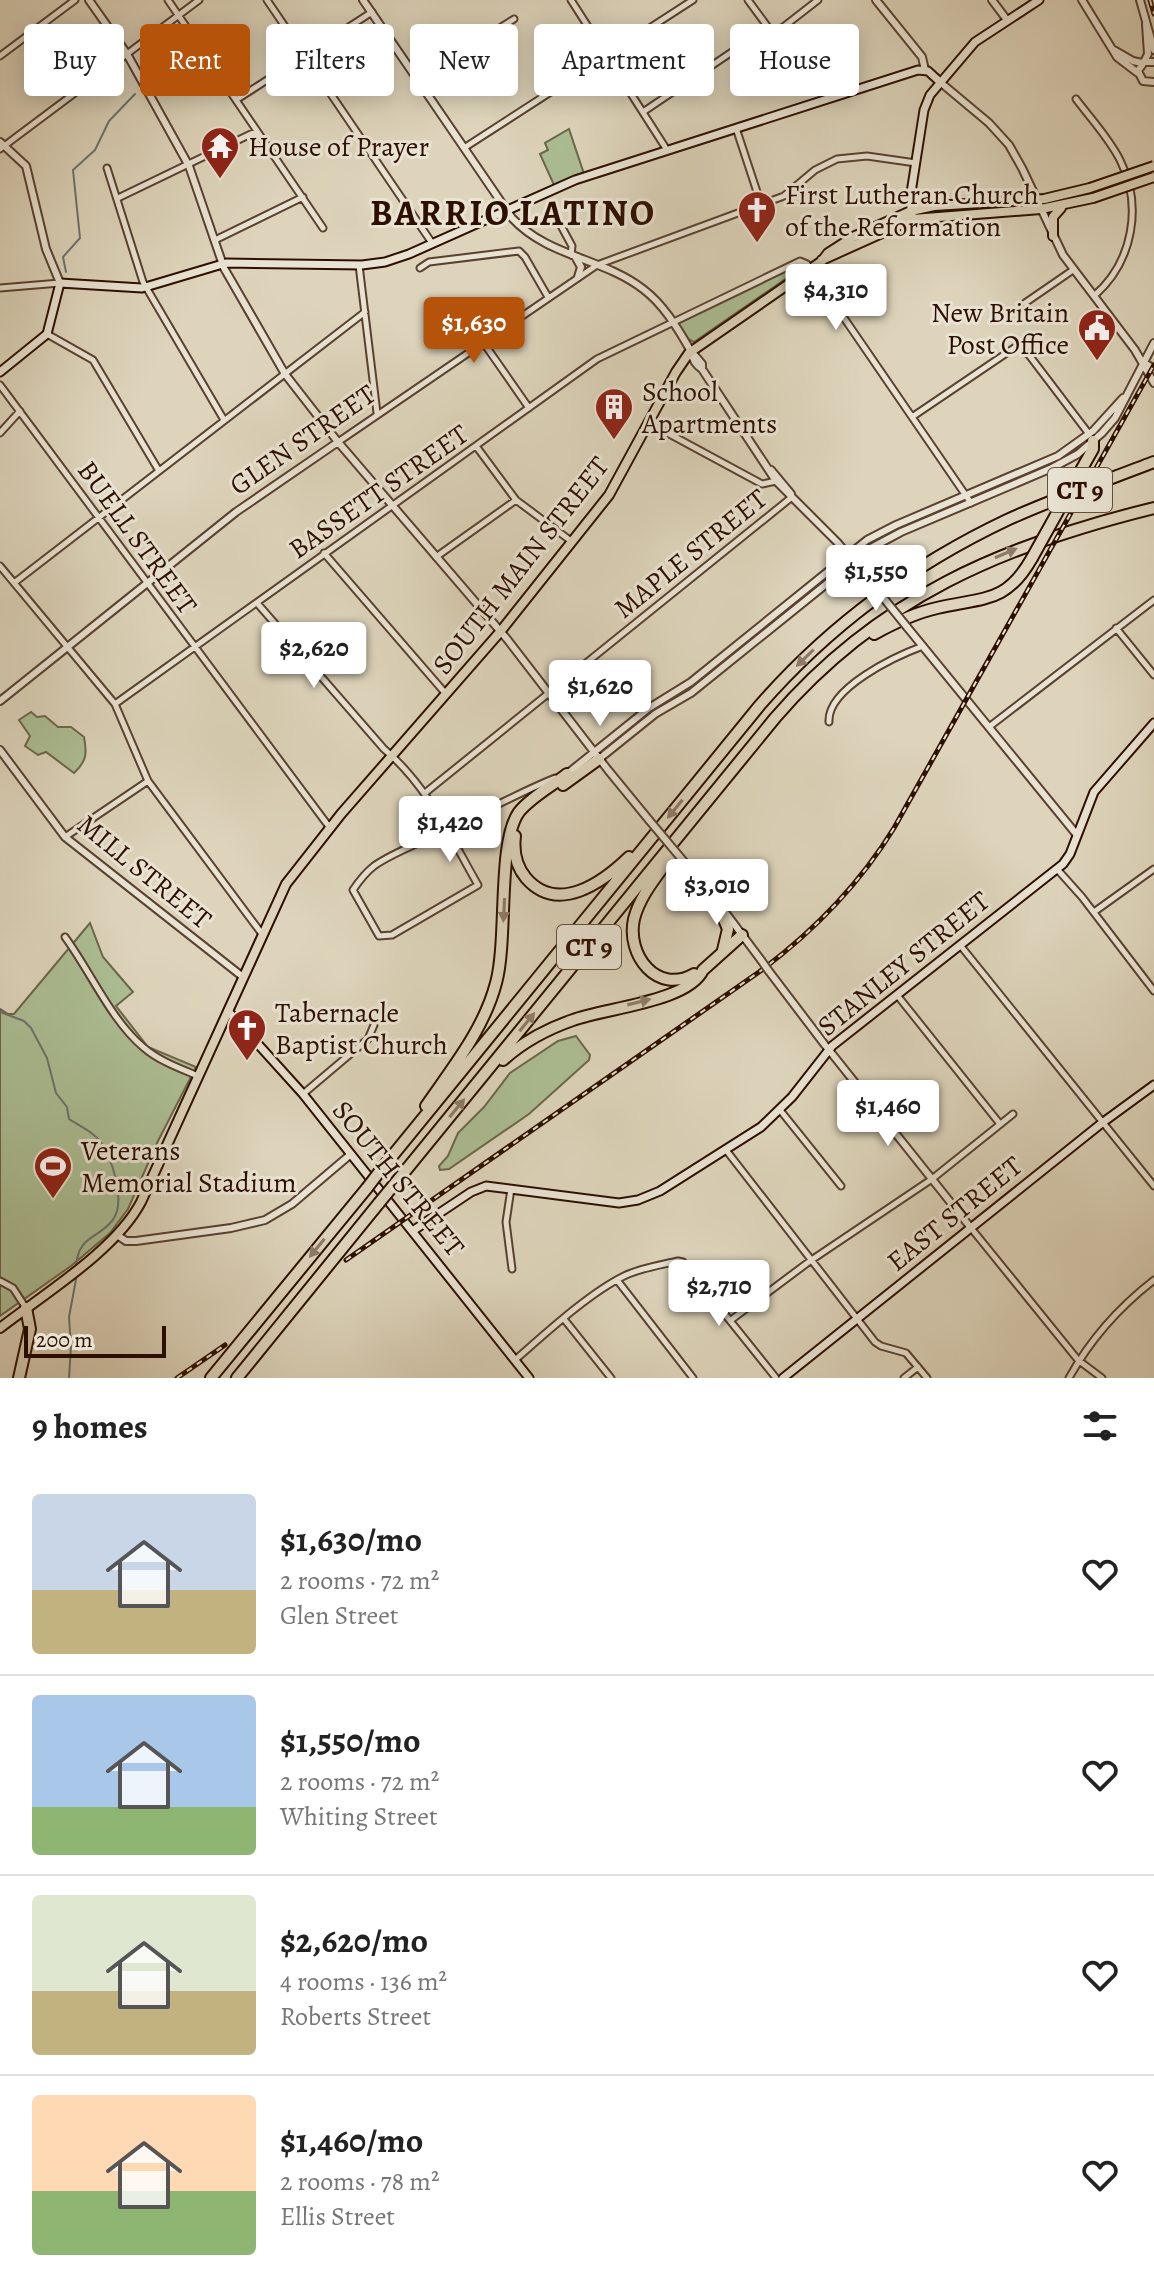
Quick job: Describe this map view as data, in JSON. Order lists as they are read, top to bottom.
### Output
{
  "streets": {
    "highway": ["CT 9"],
    "main road": [
      "SOUTH MAIN STREET",
      "STANLEY STREET",
      "SOUTH STREET",
      "EAST STREET"
    ],
    "street": [
      "GLEN STREET",
      "BASSETT STREET",
      "BUELL STREET",
      "MAPLE STREET",
      "MILL STREET"
    ]
  },
  "crossings": [
    ["GLEN STREET", "BUELL STREET"],
    ["BASSETT STREET", "BUELL STREET"],
    ["BUELL STREET", "SOUTH MAIN STREET"],
    ["SOUTH MAIN STREET", "MILL STREET"],
    ["SOUTH MAIN STREET", "SOUTH STREET"],
    ["STANLEY STREET", "SOUTH STREET"]
  ],
  "districts": ["BARRIO LATINO"],
  "places": {
    "temple": ["House of Prayer"],
    "church": ["First Lutheran Church of the Reformation", "Tabernacle Baptist Church"],
    "public building": ["New Britain Post Office"],
    "building": ["School Apartments"],
    "sports": ["Veterans Memorial Stadium"]
  },
  "scale_bar": "200 m",
  "page": {
    "chip": [
      "Buy",
      "Rent",
      "Filters",
      "New",
      "Apartment",
      "House"
    ],
    "price": [
      "$4,310",
      "$1,630",
      "$1,550",
      "$2,620",
      "$1,620",
      "$1,420",
      "$3,010",
      "$1,460",
      "$2,710"
    ],
    "scale": "200 m",
    "heading": "9 homes",
    "list": [
      {
        "name": "$1,630/mo",
        "note": "2 rooms · 72 m² · Glen Street"
      },
      {
        "name": "$1,550/mo",
        "note": "2 rooms · 72 m² · Whiting Street"
      },
      {
        "name": "$2,620/mo",
        "note": "4 rooms · 136 m² · Roberts Street"
      },
      {
        "name": "$1,460/mo",
        "note": "2 rooms · 78 m² · Ellis Street"
      }
    ]
  }
}
